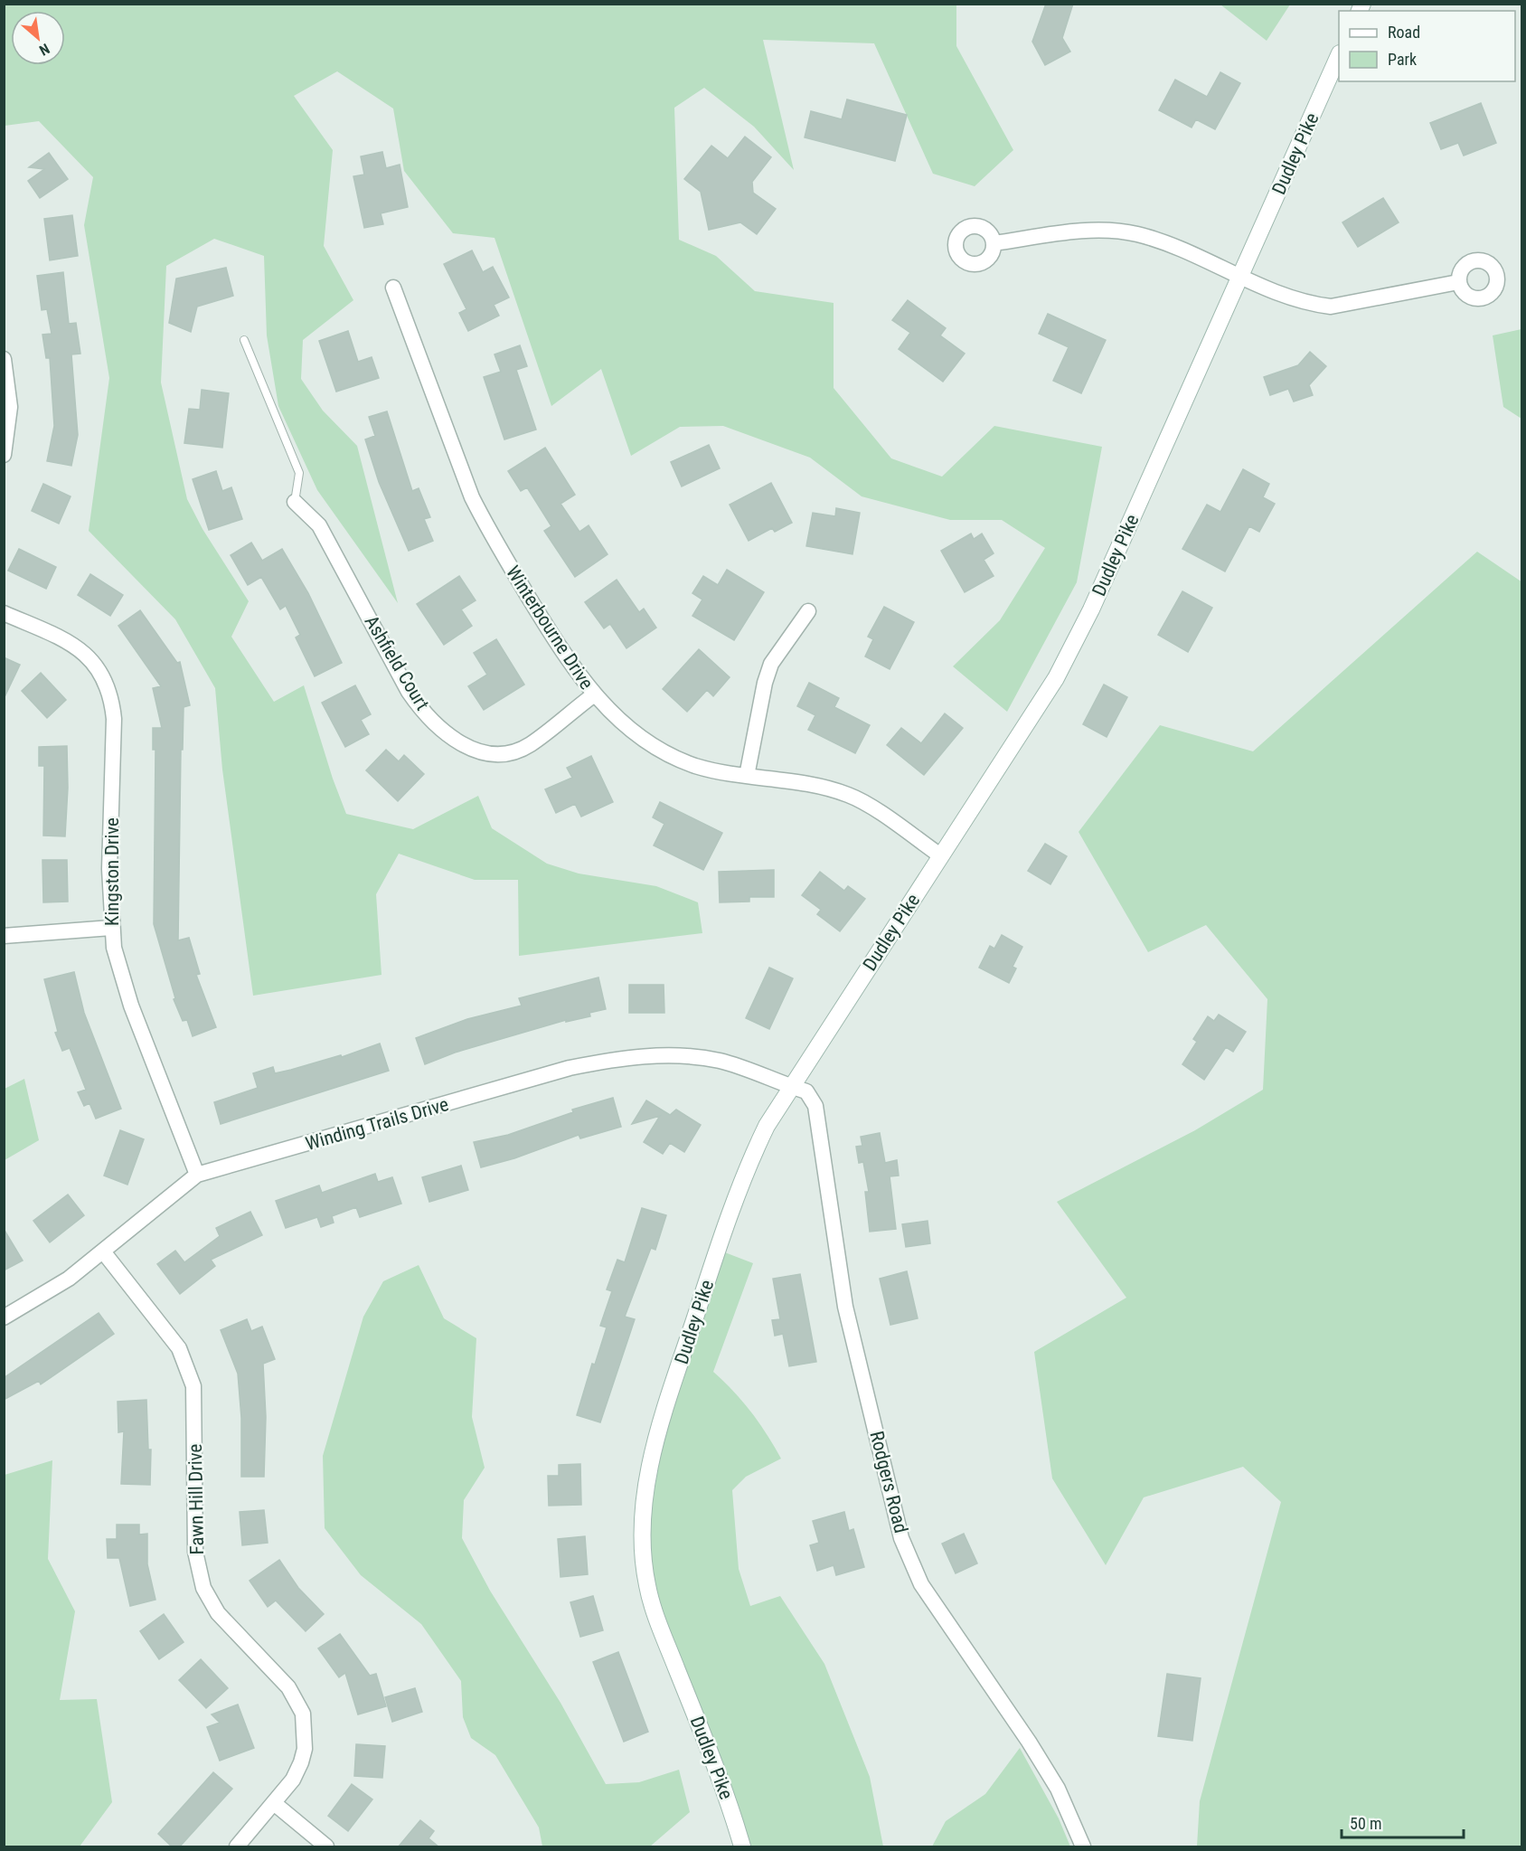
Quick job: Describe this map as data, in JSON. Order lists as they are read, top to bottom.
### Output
{
  "streets": {
    "street": [
      "Dudley Pike",
      "Winterbourne Drive",
      "Ashfield Court",
      "Kingston Drive",
      "Winding Trails Drive",
      "Rodgers Road",
      "Fawn Hill Drive"
    ]
  },
  "crossings": [
    ["Dudley Pike", "Winterbourne Drive"],
    ["Dudley Pike", "Winding Trails Drive"],
    ["Dudley Pike", "Rodgers Road"],
    ["Winterbourne Drive", "Ashfield Court"],
    ["Kingston Drive", "Winding Trails Drive"],
    ["Winding Trails Drive", "Rodgers Road"],
    ["Winding Trails Drive", "Fawn Hill Drive"]
  ],
  "legend": ["Road", "Park"],
  "scale_bar": "50 m",
  "north": "bottom right"
}
